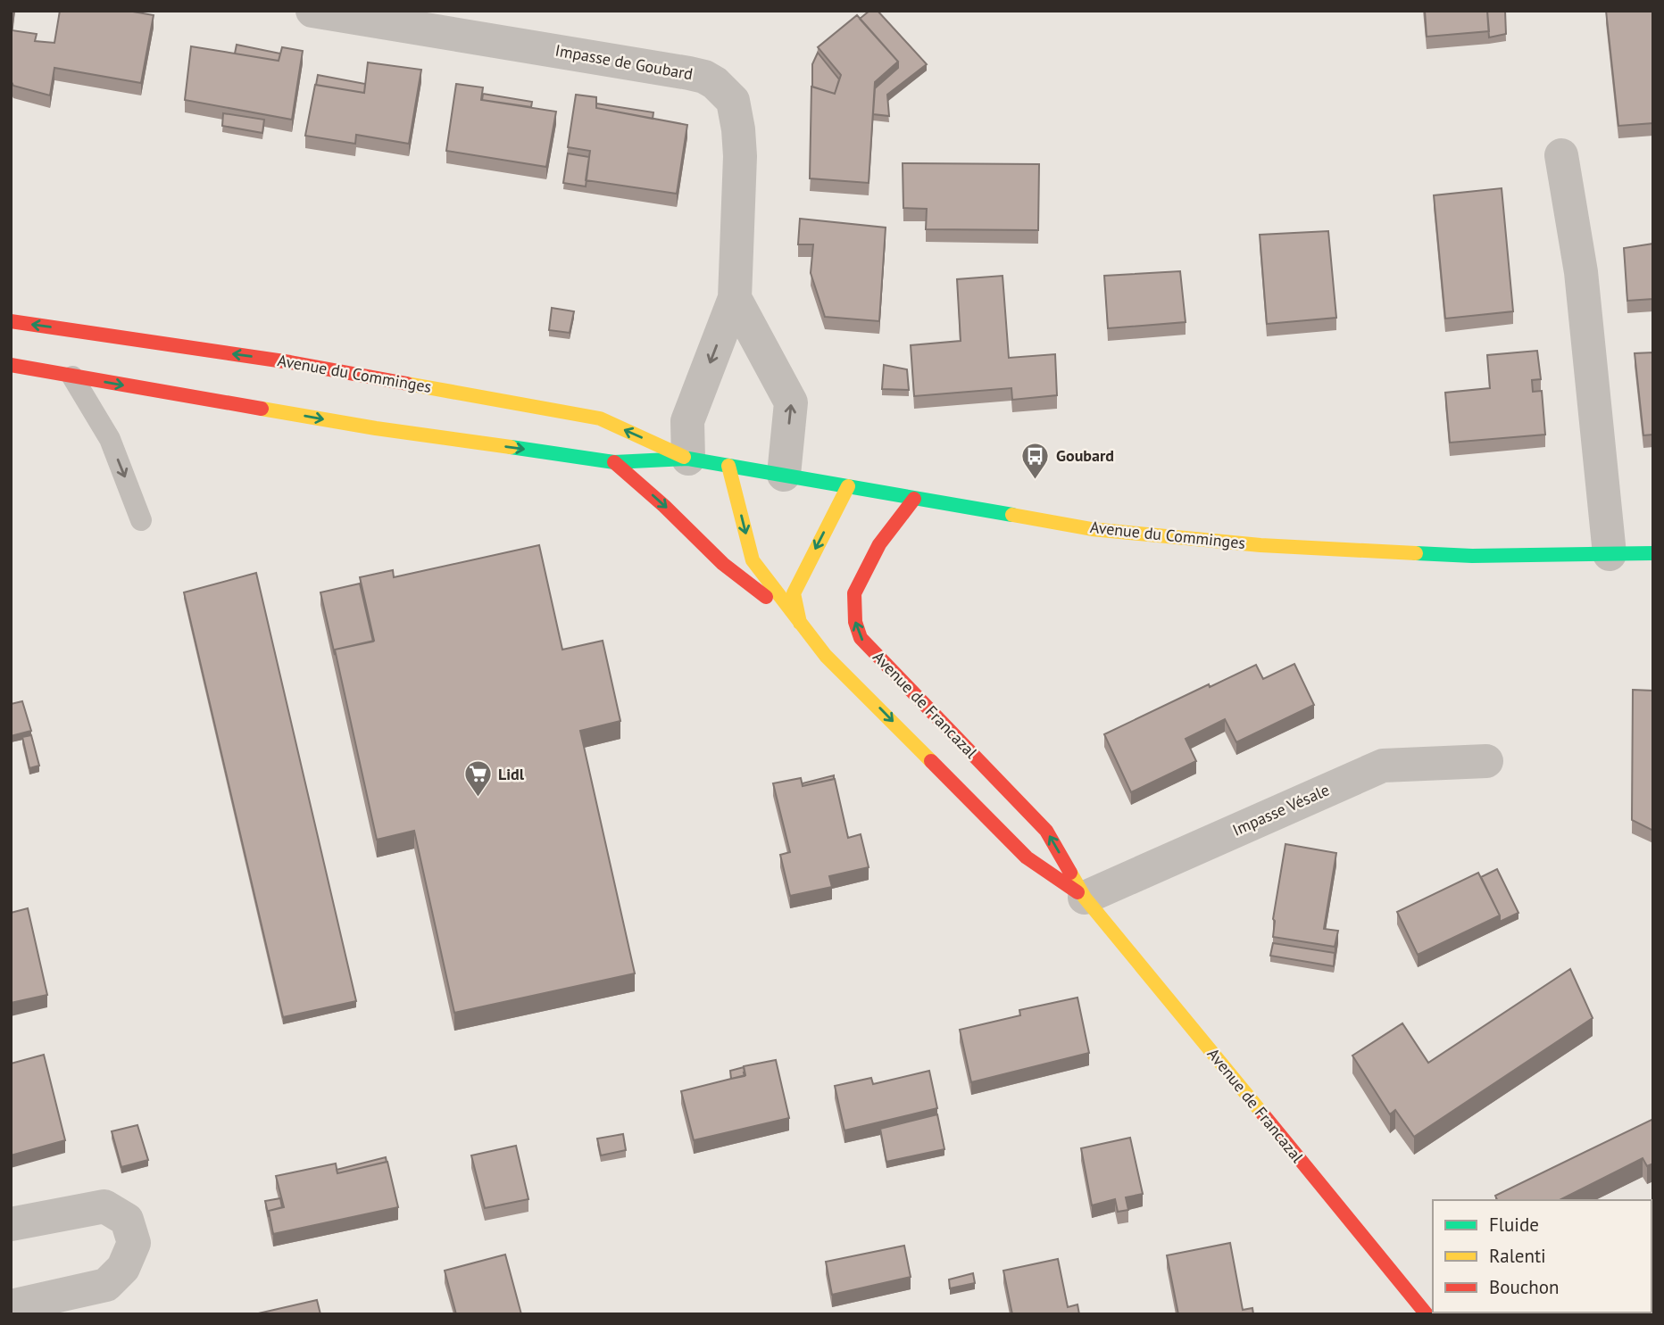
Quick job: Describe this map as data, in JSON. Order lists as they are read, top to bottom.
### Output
{
  "streets": {
    "main road": ["Avenue du Comminges", "Avenue de Francazal"],
    "street": ["Impasse de Goubard", "Impasse Vésale"]
  },
  "crossings": [
    ["Impasse de Goubard", "Avenue du Comminges"],
    ["Avenue du Comminges", "Avenue de Francazal"],
    ["Avenue de Francazal", "Impasse Vésale"]
  ],
  "places": {
    "bus stop": ["Goubard"],
    "supermarket": ["Lidl"]
  },
  "legend": ["Fluide", "Ralenti", "Bouchon"]
}
